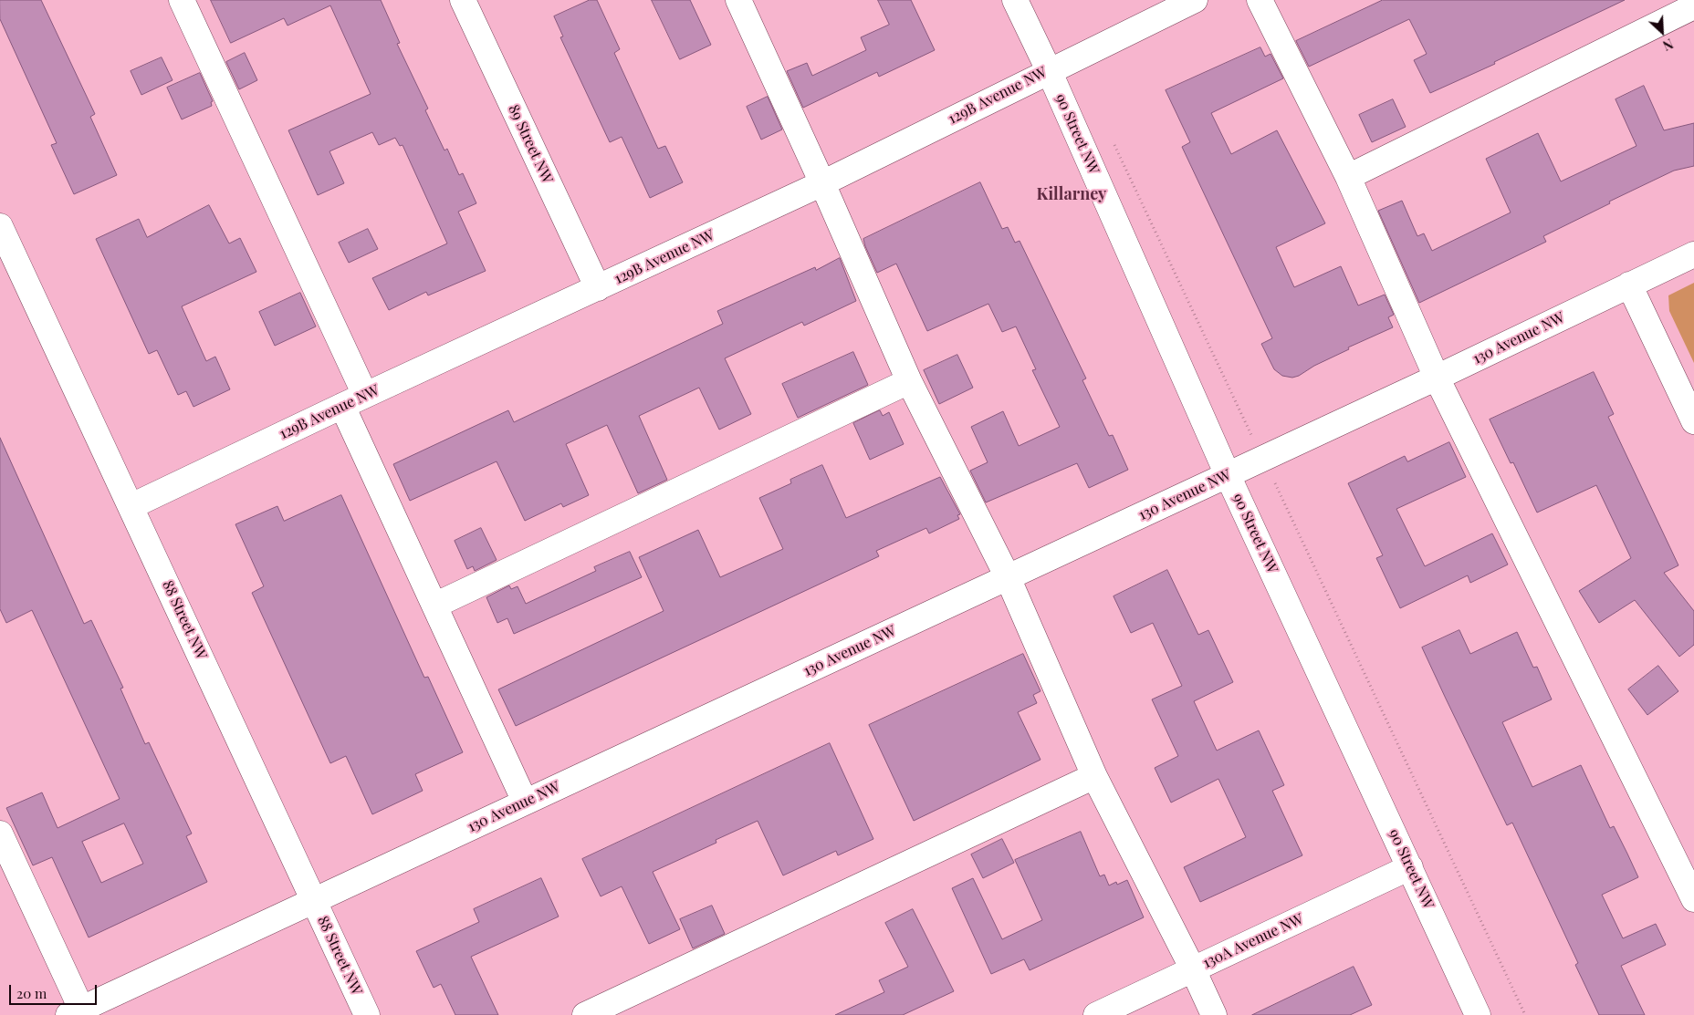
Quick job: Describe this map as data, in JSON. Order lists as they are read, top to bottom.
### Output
{
  "streets": {
    "street": [
      "129B Avenue NW",
      "90 Street NW",
      "89 Street NW",
      "130 Avenue NW",
      "88 Street NW",
      "130A Avenue NW"
    ]
  },
  "crossings": [
    ["129B Avenue NW", "90 Street NW"],
    ["129B Avenue NW", "89 Street NW"],
    ["129B Avenue NW", "88 Street NW"],
    ["90 Street NW", "130 Avenue NW"],
    ["90 Street NW", "130A Avenue NW"],
    ["130 Avenue NW", "88 Street NW"]
  ],
  "districts": ["Killarney"],
  "scale_bar": "20 m",
  "north": "bottom right"
}
